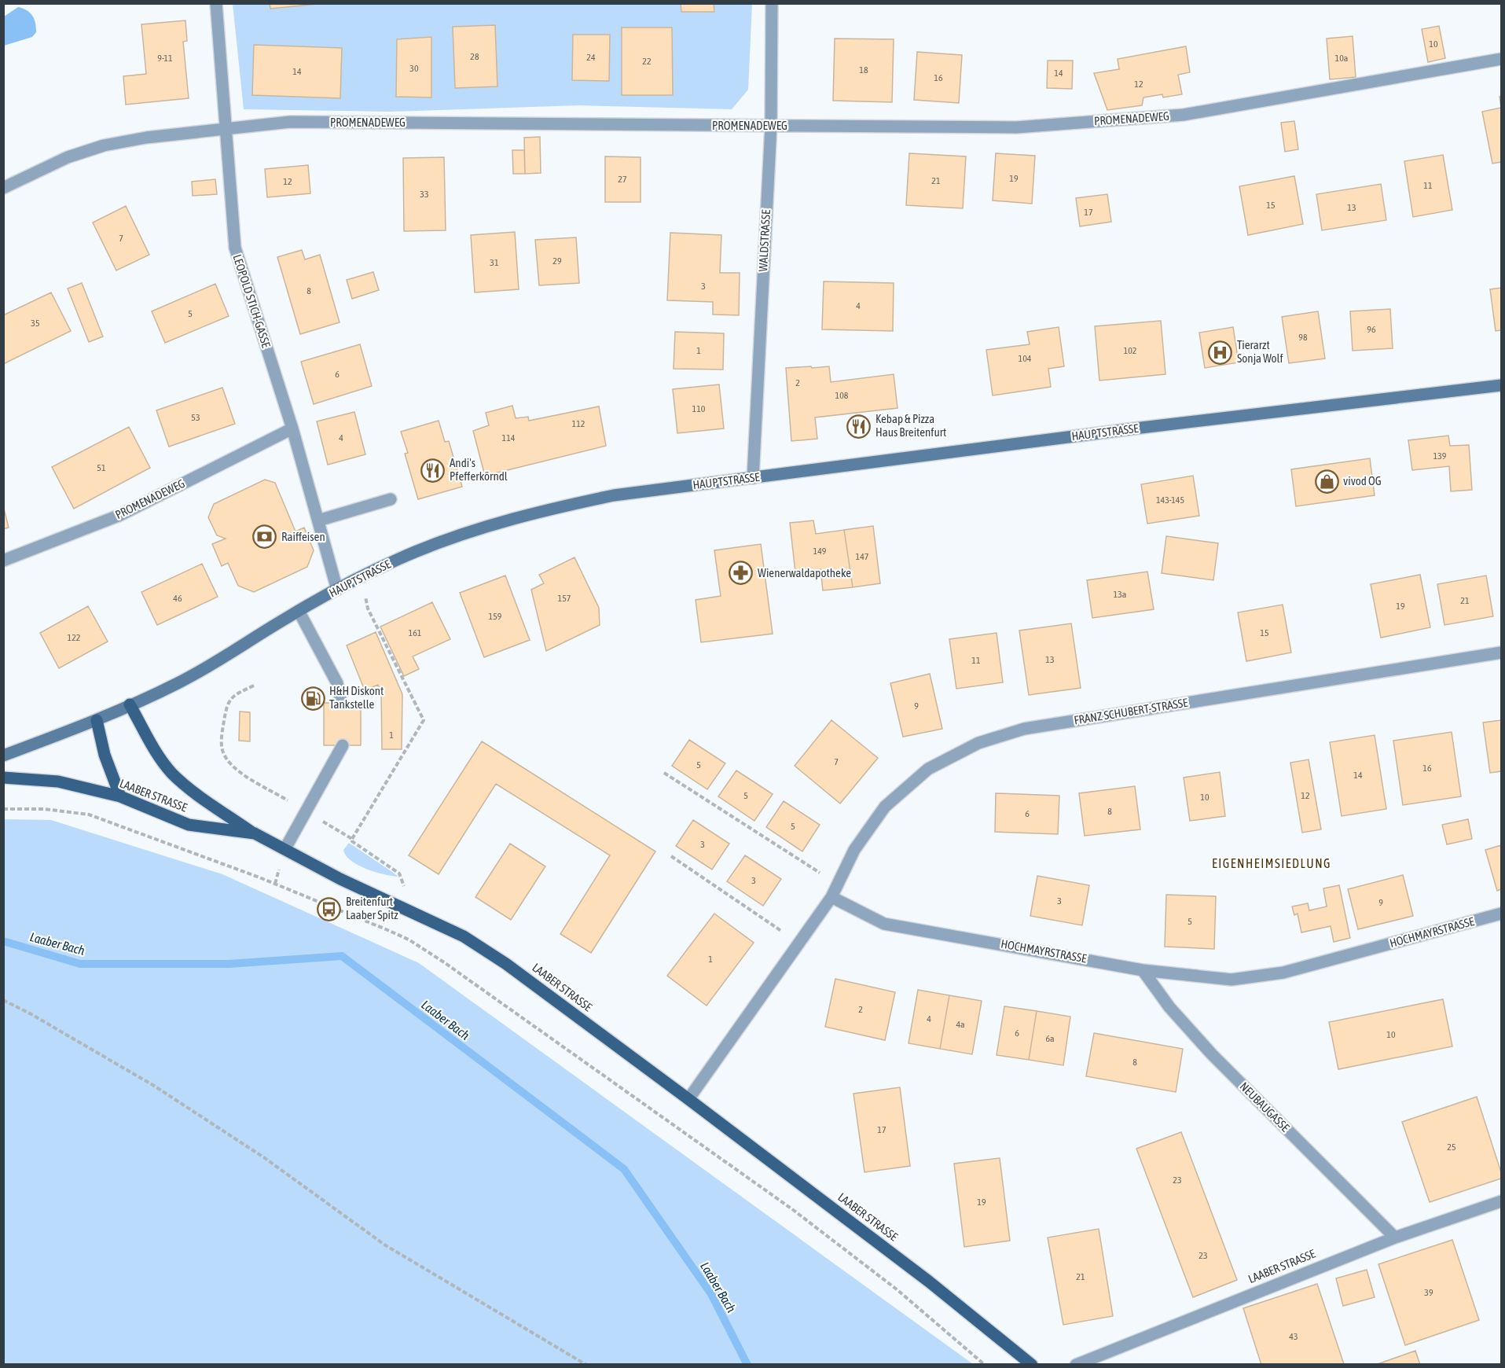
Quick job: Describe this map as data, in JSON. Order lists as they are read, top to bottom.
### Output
{
  "streets": {
    "main road": ["HAUPTSTRASSE", "LAABER STRASSE"],
    "street": [
      "PROMENADEWEG",
      "WALDSTRASSE",
      "LEOPOLD STICH-GASSE",
      "FRANZ SCHUBERT-STRASSE",
      "HOCHMAYRSTRASSE",
      "NEUBAUGASSE"
    ]
  },
  "crossings": [
    ["PROMENADEWEG", "WALDSTRASSE"],
    ["PROMENADEWEG", "LEOPOLD STICH-GASSE"],
    ["WALDSTRASSE", "HAUPTSTRASSE"],
    ["LEOPOLD STICH-GASSE", "HAUPTSTRASSE"],
    ["FRANZ SCHUBERT-STRASSE", "HOCHMAYRSTRASSE"],
    ["LAABER STRASSE", "NEUBAUGASSE"],
    ["HOCHMAYRSTRASSE", "NEUBAUGASSE"]
  ],
  "districts": ["EIGENHEIMSIEDLUNG"],
  "water": ["Laaber Bach"],
  "places": {
    "hospital": ["Tierarzt Sonja Wolf"],
    "restaurant": ["Kebap & Pizza Haus Breitenfurt", "Andi's Pfefferkörndl"],
    "shop": ["vivod OG"],
    "bank": ["Raiffeisen"],
    "pharmacy": ["Wienerwaldapotheke"],
    "fuel station": ["H&H Diskont Tankstelle"],
    "bus stop": ["Breitenfurt Laaber Spitz"]
  },
  "house_numbers": [
    "10",
    "28",
    "24",
    "9-11",
    "10a",
    "22",
    "30",
    "18",
    "14",
    "14",
    "16",
    "12",
    "19",
    "27",
    "21",
    "12",
    "11",
    "33",
    "15",
    "13",
    "17",
    "7",
    "29",
    "31",
    "3",
    "8",
    "4",
    "5",
    "35",
    "96",
    "98",
    "1",
    "102",
    "104",
    "6",
    "2",
    "108",
    "110",
    "53",
    "112",
    "4",
    "114",
    "139",
    "51",
    "143-145",
    "149",
    "147",
    "13a",
    "46",
    "157",
    "21",
    "19",
    "159",
    "161",
    "15",
    "122",
    "13",
    "11",
    "9",
    "1",
    "7",
    "5",
    "16",
    "14",
    "5",
    "12",
    "10",
    "8",
    "6",
    "5",
    "3",
    "3",
    "3",
    "9",
    "5",
    "1",
    "2",
    "4",
    "4a",
    "6",
    "10",
    "6a",
    "8",
    "17",
    "25",
    "23",
    "19",
    "23",
    "21",
    "39",
    "43"
  ]
}
